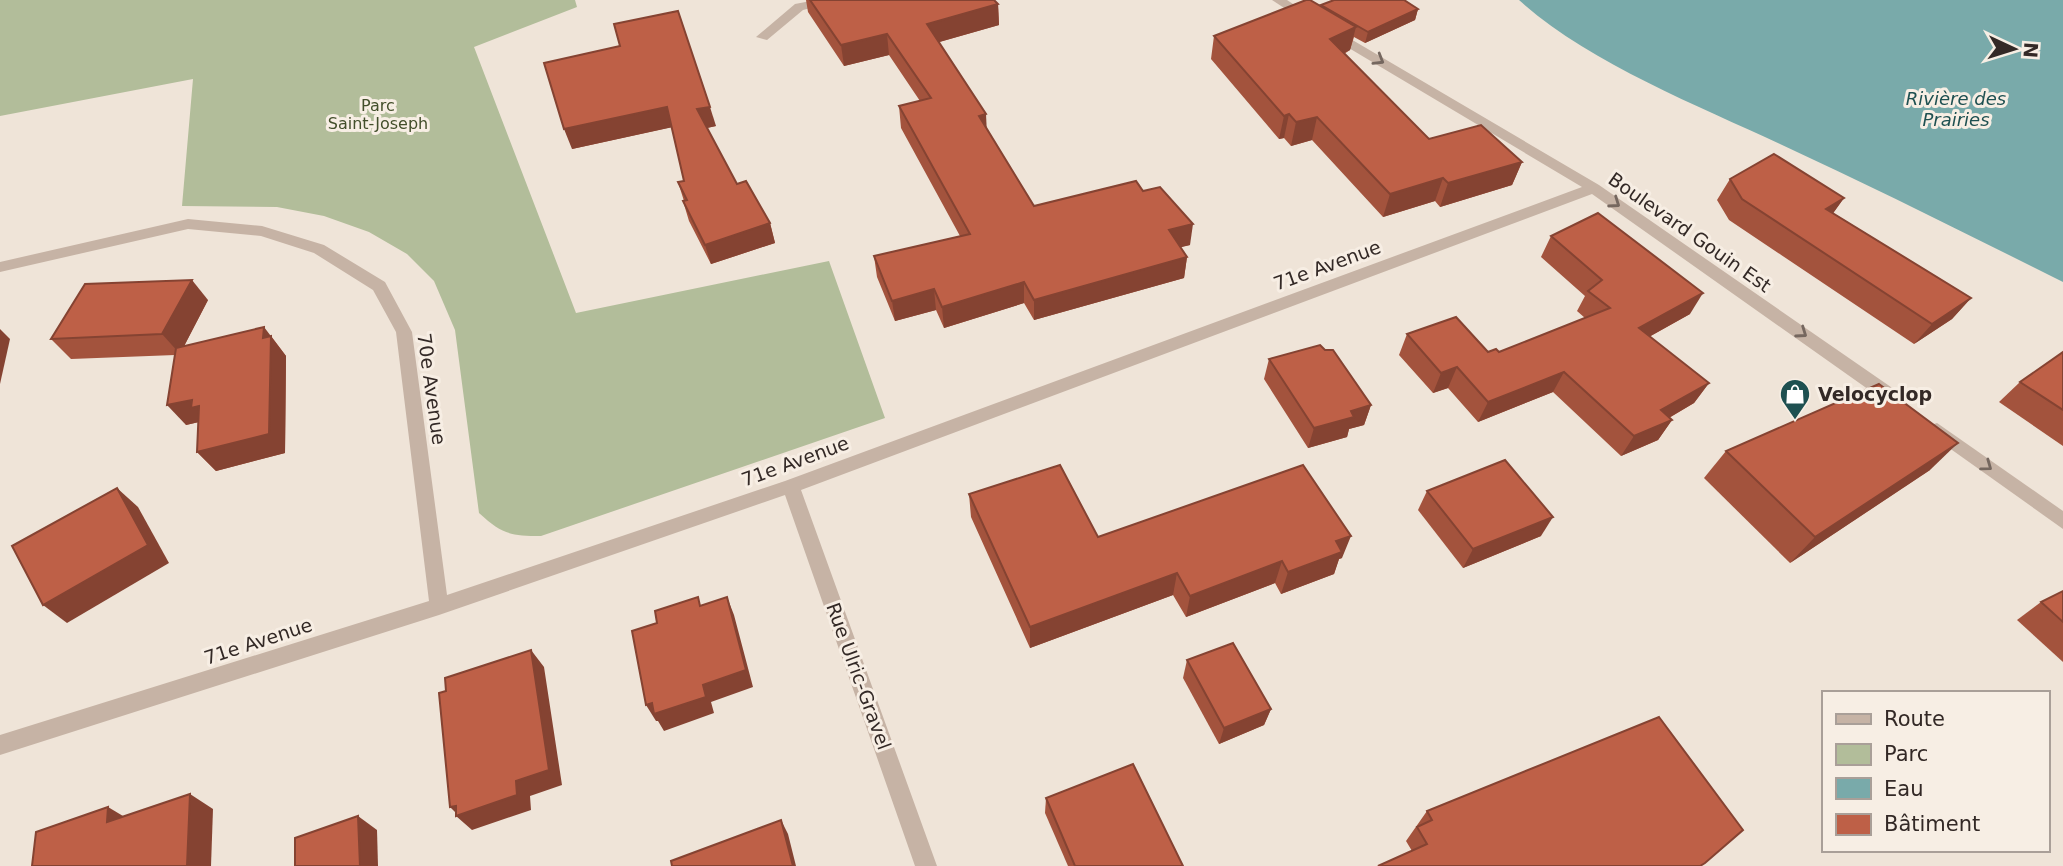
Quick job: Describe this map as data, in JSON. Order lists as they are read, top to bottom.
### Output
{
  "streets": {
    "street": [
      "Boulevard Gouin Est",
      "71e Avenue",
      "70e Avenue",
      "Rue Ulric-Gravel"
    ]
  },
  "crossings": [
    ["Boulevard Gouin Est", "71e Avenue"],
    ["71e Avenue", "70e Avenue"],
    ["71e Avenue", "Rue Ulric-Gravel"]
  ],
  "one_way": ["Boulevard Gouin Est"],
  "water": ["Rivière des Prairies"],
  "parks": ["Parc Saint-Joseph"],
  "places": {
    "shop": ["Velocyclop"]
  },
  "legend": [
    "Route",
    "Parc",
    "Eau",
    "Bâtiment"
  ],
  "north": "right"
}
